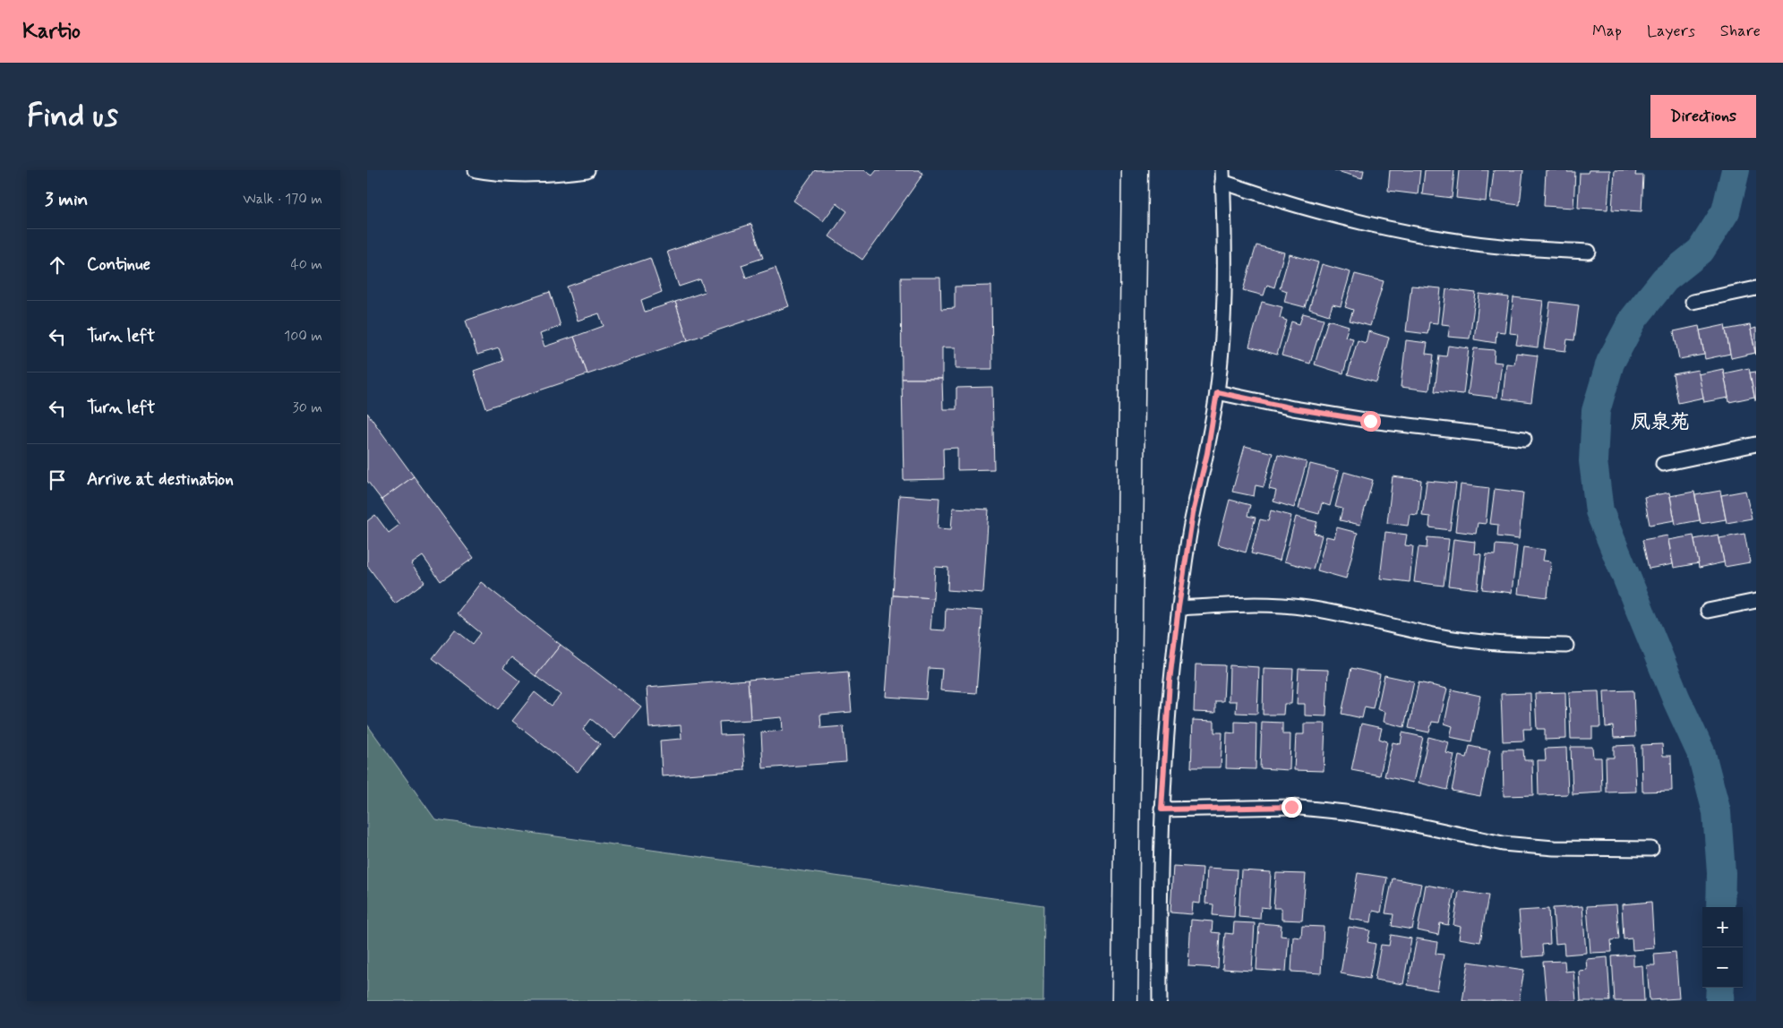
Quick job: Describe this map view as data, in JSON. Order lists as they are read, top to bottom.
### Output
{
  "districts": ["凤泉苑"],
  "page": {
    "header": "Kartio",
    "nav": ["Map", "Layers", "Share"],
    "buttons": "Directions",
    "title": "Find us",
    "heading": ["3 min", "Walk · 170 m"],
    "list": [
      ["Continue", "40 m"],
      ["Turn left", "100 m"],
      ["Turn left", "30 m"],
      "Arrive at destination"
    ],
    "map_buttons": ["+", "−"]
  }
}
